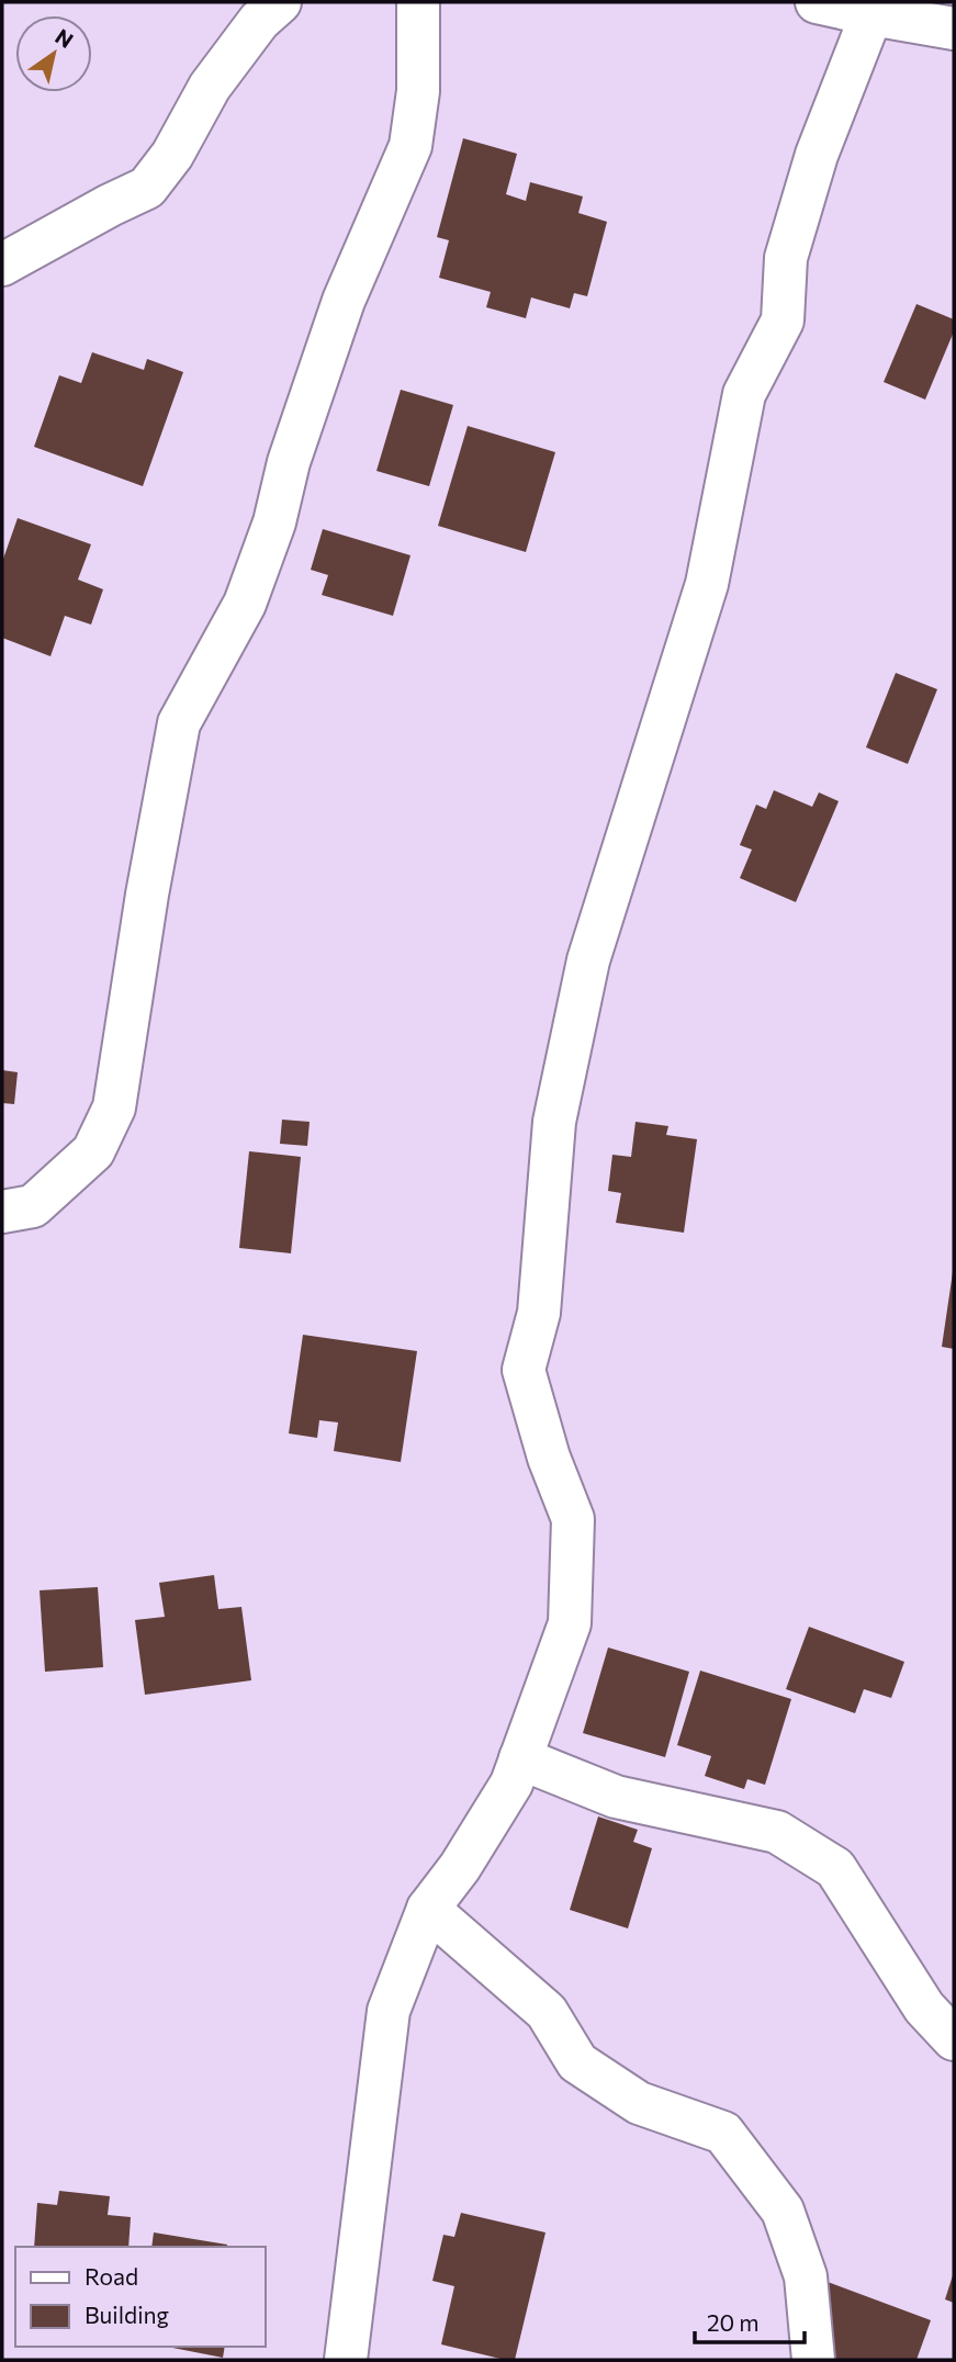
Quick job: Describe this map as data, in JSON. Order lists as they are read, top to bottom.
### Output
{
  "legend": ["Road", "Building"],
  "scale_bar": "20 m",
  "north": "top right"
}
